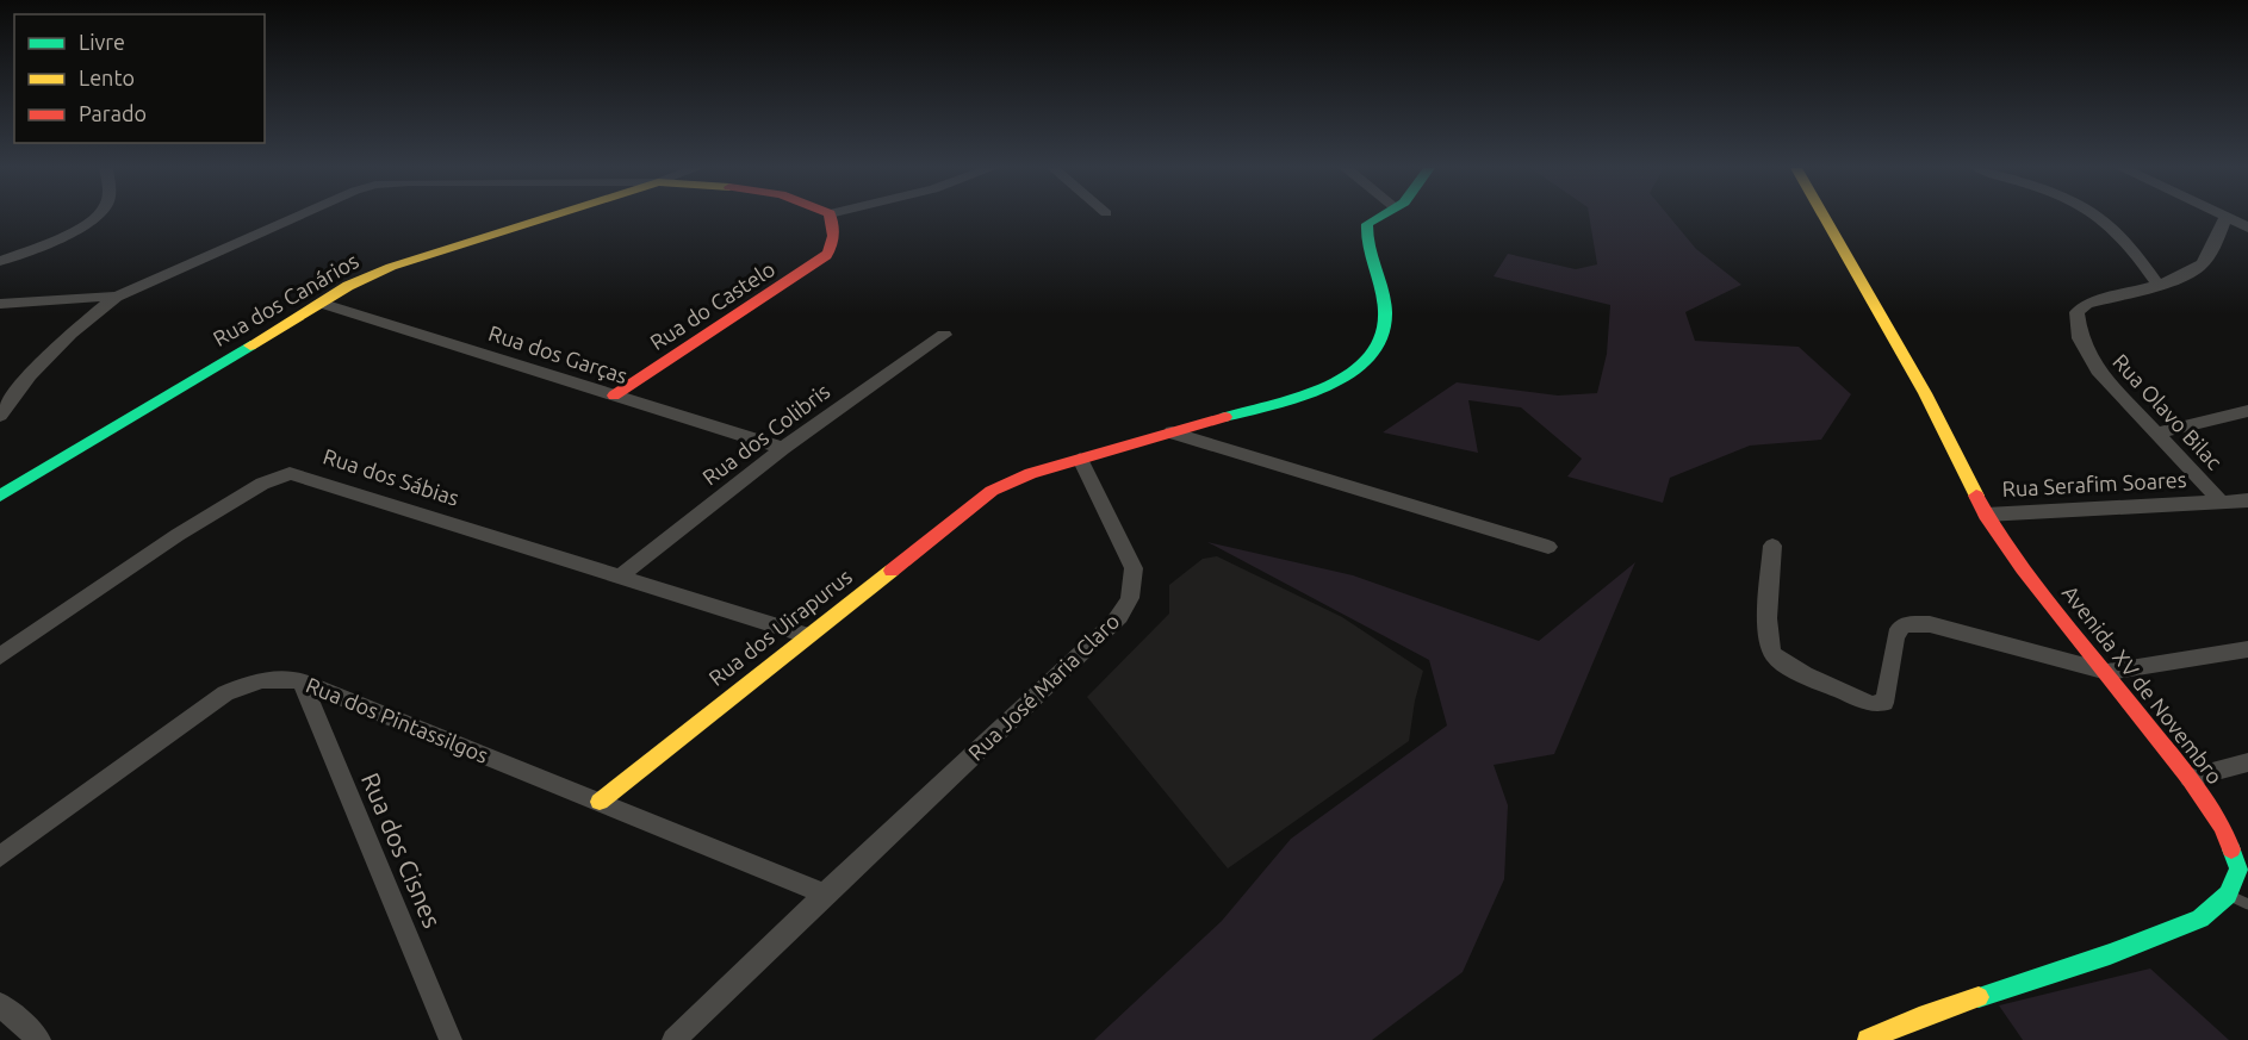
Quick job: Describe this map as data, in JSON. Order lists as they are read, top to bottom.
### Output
{
  "streets": {
    "street": [
      "Rua dos Canários",
      "Rua do Castelo",
      "Rua dos Garças",
      "Rua Olavo Bilac",
      "Rua dos Colibris",
      "Rua dos Sábias",
      "Rua Serafim Soares",
      "Rua dos Uirapurus",
      "Avenida XV de Novembro",
      "Rua José Maria Claro",
      "Rua dos Pintassilgos",
      "Rua dos Cisnes"
    ]
  },
  "crossings": [
    ["Rua dos Canários", "Rua dos Garças"],
    ["Rua do Castelo", "Rua dos Garças"],
    ["Rua dos Garças", "Rua dos Colibris"],
    ["Rua Olavo Bilac", "Rua Serafim Soares"],
    ["Rua dos Colibris", "Rua dos Sábias"],
    ["Rua dos Sábias", "Rua dos Uirapurus"],
    ["Rua Serafim Soares", "Avenida XV de Novembro"],
    ["Rua dos Uirapurus", "Rua José Maria Claro"],
    ["Rua dos Uirapurus", "Rua dos Pintassilgos"],
    ["Rua José Maria Claro", "Rua dos Pintassilgos"],
    ["Rua dos Pintassilgos", "Rua dos Cisnes"]
  ],
  "legend": ["Livre", "Lento", "Parado"]
}
